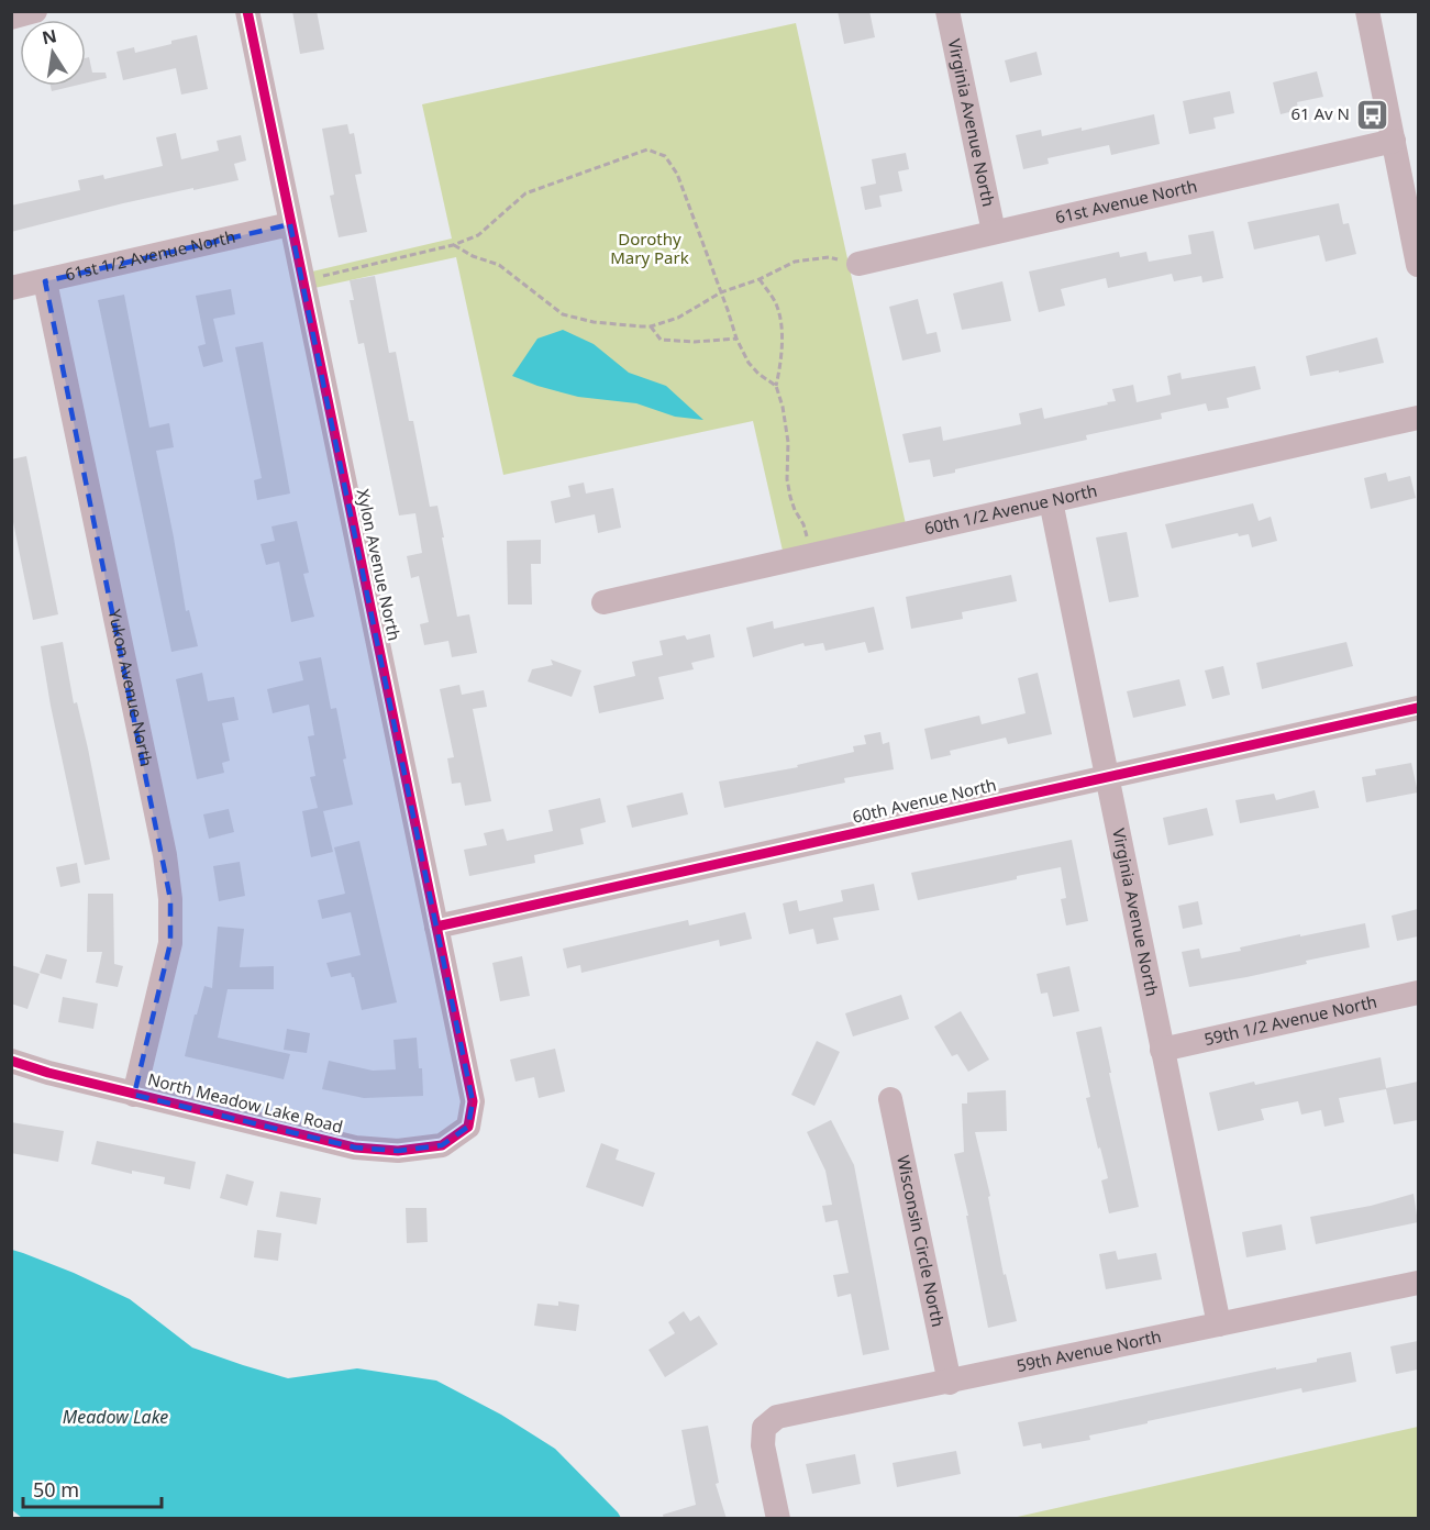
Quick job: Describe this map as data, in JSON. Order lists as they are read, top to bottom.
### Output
{
  "streets": {
    "street": [
      "Virginia Avenue North",
      "61st Avenue North",
      "61st 1/2 Avenue North",
      "60th 1/2 Avenue North",
      "Xylon Avenue North",
      "Yukon Avenue North",
      "60th Avenue North",
      "59th 1/2 Avenue North",
      "North Meadow Lake Road",
      "Wisconsin Circle North",
      "59th Avenue North"
    ]
  },
  "crossings": [
    ["Virginia Avenue North", "61st Avenue North"],
    ["Virginia Avenue North", "60th 1/2 Avenue North"],
    ["Virginia Avenue North", "60th Avenue North"],
    ["Virginia Avenue North", "59th 1/2 Avenue North"],
    ["Virginia Avenue North", "59th Avenue North"],
    ["61st 1/2 Avenue North", "Xylon Avenue North"],
    ["61st 1/2 Avenue North", "Yukon Avenue North"],
    ["Xylon Avenue North", "60th Avenue North"],
    ["Xylon Avenue North", "North Meadow Lake Road"],
    ["Yukon Avenue North", "North Meadow Lake Road"],
    ["Wisconsin Circle North", "59th Avenue North"]
  ],
  "water": ["Meadow Lake"],
  "parks": ["Dorothy Mary Park"],
  "places": {
    "bus stop": ["61 Av N"]
  },
  "scale_bar": "50 m",
  "north": "top"
}
